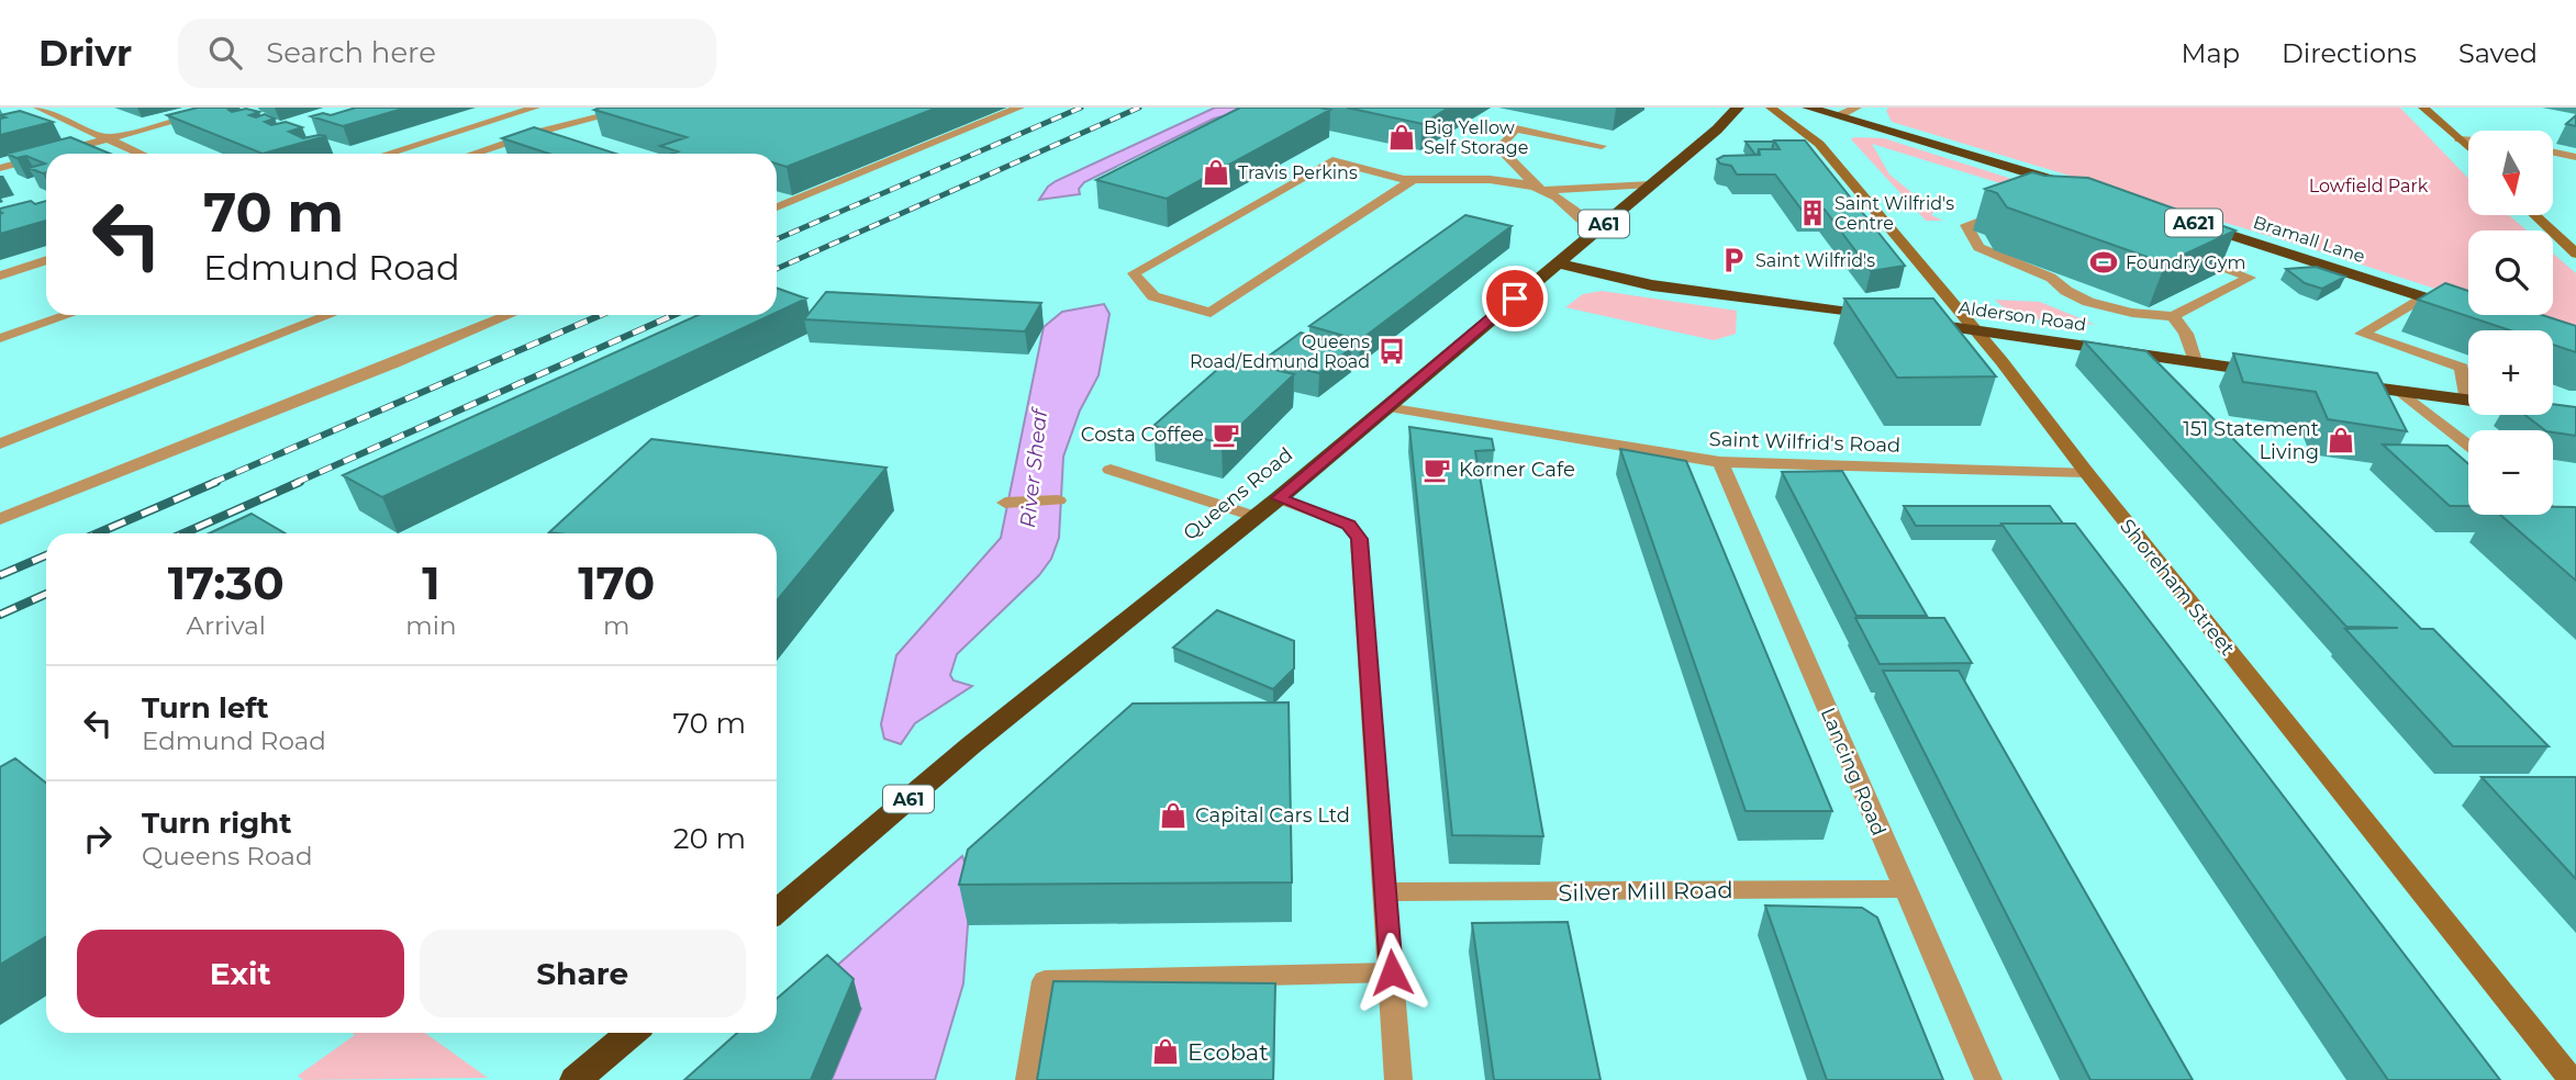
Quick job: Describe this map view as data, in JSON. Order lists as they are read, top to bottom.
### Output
{
  "streets": {
    "highway": [
      "A621",
      "A61",
      "Bramall Lane",
      "Alderson Road",
      "Queens Road"
    ],
    "street": [
      "Saint Wilfrid's Road",
      "Shoreham Street",
      "Lancing Road",
      "Silver Mill Road"
    ]
  },
  "crossings": [
    ["Alderson Road", "Queens Road"],
    ["Alderson Road", "Shoreham Street"],
    ["Saint Wilfrid's Road", "Queens Road"],
    ["Saint Wilfrid's Road", "Shoreham Street"],
    ["Saint Wilfrid's Road", "Lancing Road"],
    ["Lancing Road", "Silver Mill Road"]
  ],
  "water": ["River Sheaf"],
  "parks": ["Lowfield Park"],
  "places": {
    "shop": [
      "Big Yellow Self Storage",
      "Travis Perkins",
      "151 Statement Living",
      "Capital Cars Ltd",
      "Ecobat"
    ],
    "building": ["Saint Wilfrid's Centre"],
    "parking": ["Saint Wilfrid's"],
    "sports": ["Foundry Gym"],
    "bus stop": ["Queens Road/Edmund Road"],
    "cafe": ["Costa Coffee", "Korner Cafe"]
  },
  "north": "bottom",
  "page": {
    "header": "Drivr",
    "search": "Search here",
    "nav": ["Map", "Directions", "Saved"],
    "map_buttons": ["+", "−"],
    "turn": ["70 m", "Edmund Road"],
    "eta": [
      "17:30",
      "Arrival",
      "1",
      "min",
      "170",
      "m"
    ],
    "list": [
      {
        "name": "Turn left",
        "note": "Edmund Road",
        "value": "70 m"
      },
      {
        "name": "Turn right",
        "note": "Queens Road",
        "value": "20 m"
      }
    ],
    "buttons": ["Exit", "Share"]
  }
}
